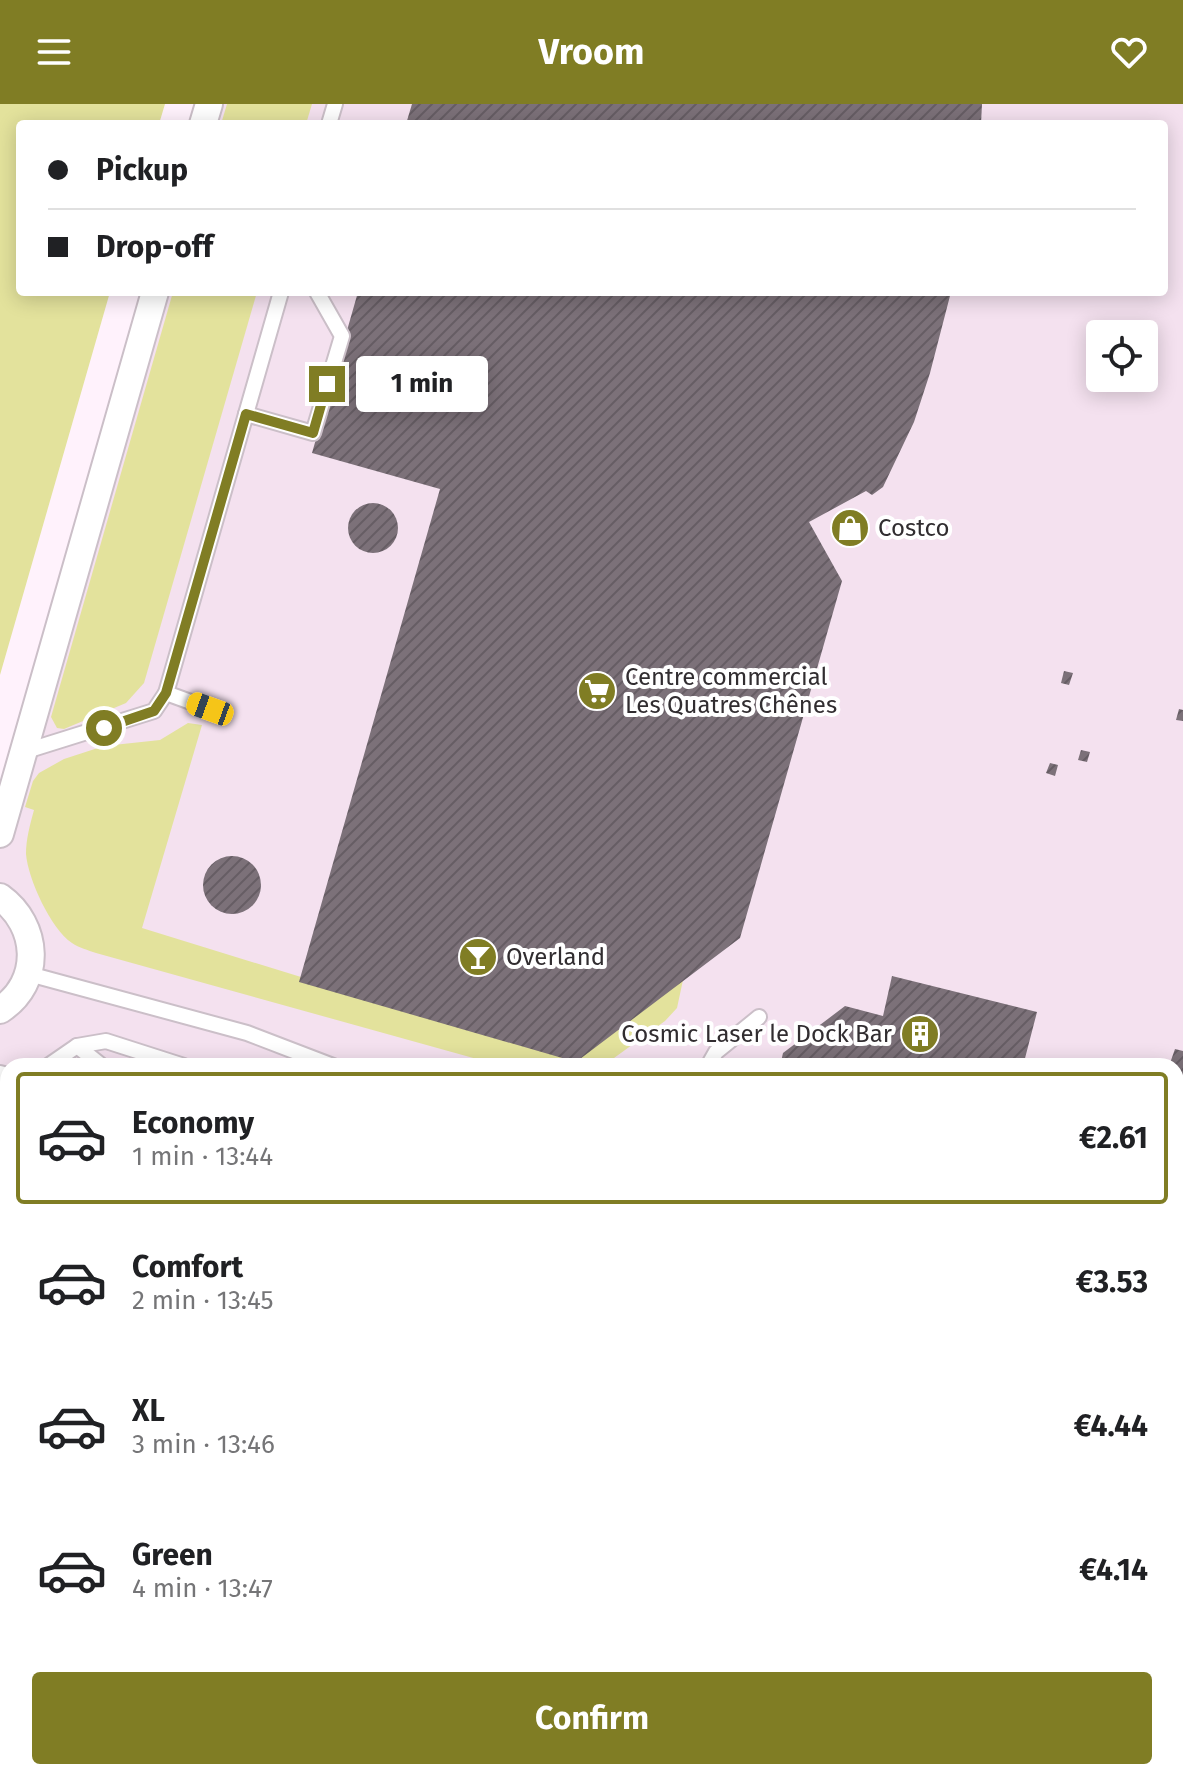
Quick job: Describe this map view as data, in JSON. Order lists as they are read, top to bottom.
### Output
{
  "places": {
    "shop": ["Costco"],
    "supermarket": ["Centre commercial Les Quatres Chênes"],
    "bar": ["Overland"],
    "building": ["Cosmic Laser le Dock Bar"]
  },
  "page": {
    "header": "Vroom",
    "banner": ["Pickup", "Drop-off"],
    "bubble": "1 min",
    "list": [
      {
        "name": "Economy",
        "note": "1 min · 13:44",
        "value": "€2.61"
      },
      {
        "name": "Comfort",
        "note": "2 min · 13:45",
        "value": "€3.53"
      },
      {
        "name": "XL",
        "note": "3 min · 13:46",
        "value": "€4.44"
      },
      {
        "name": "Green",
        "note": "4 min · 13:47",
        "value": "€4.14"
      }
    ],
    "buttons": "Confirm"
  }
}
